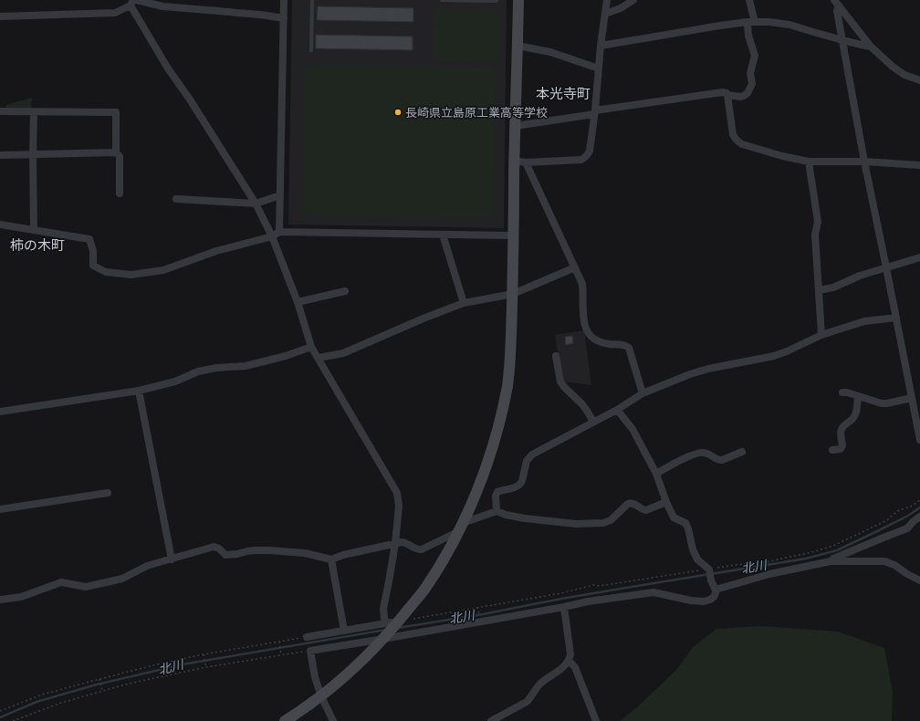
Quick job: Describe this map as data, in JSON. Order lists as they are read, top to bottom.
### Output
{
  "districts": ["本光寺町", "柿の木町"],
  "water": ["北川"],
  "places": ["長崎県立島原工業高等学校"]
}
